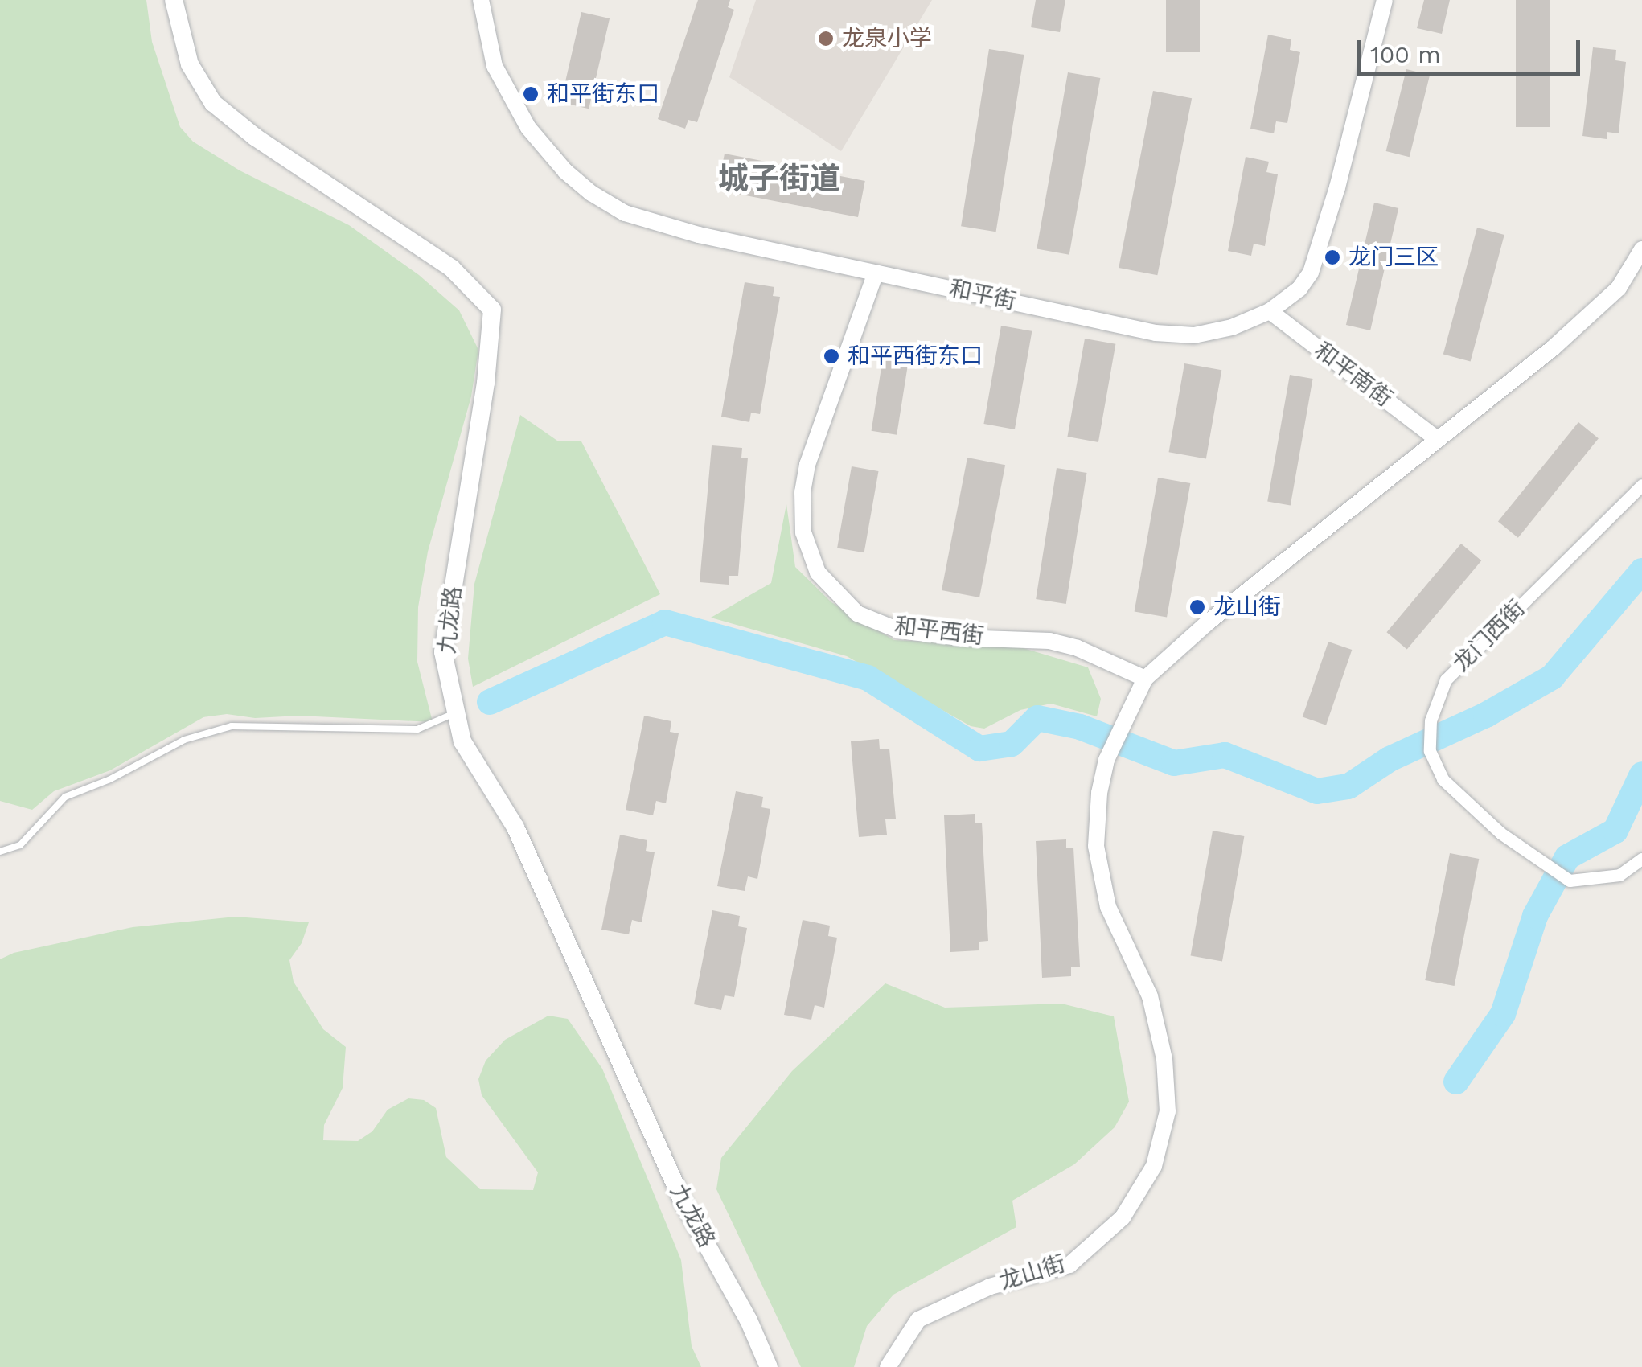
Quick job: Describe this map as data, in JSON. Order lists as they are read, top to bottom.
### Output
{
  "streets": {
    "main road": ["九龙路"],
    "street": [
      "和平街",
      "和平南街",
      "和平西街",
      "龙门西街",
      "龙山街"
    ]
  },
  "crossings": [
    ["和平街", "和平南街"],
    ["和平街", "和平西街"],
    ["和平南街", "龙山街"],
    ["和平西街", "龙山街"]
  ],
  "districts": ["城子街道"],
  "places": [
    "龙泉小学",
    "和平街东口",
    "龙门三区",
    "和平西街东口",
    "龙山街"
  ],
  "scale_bar": "100 m"
}
